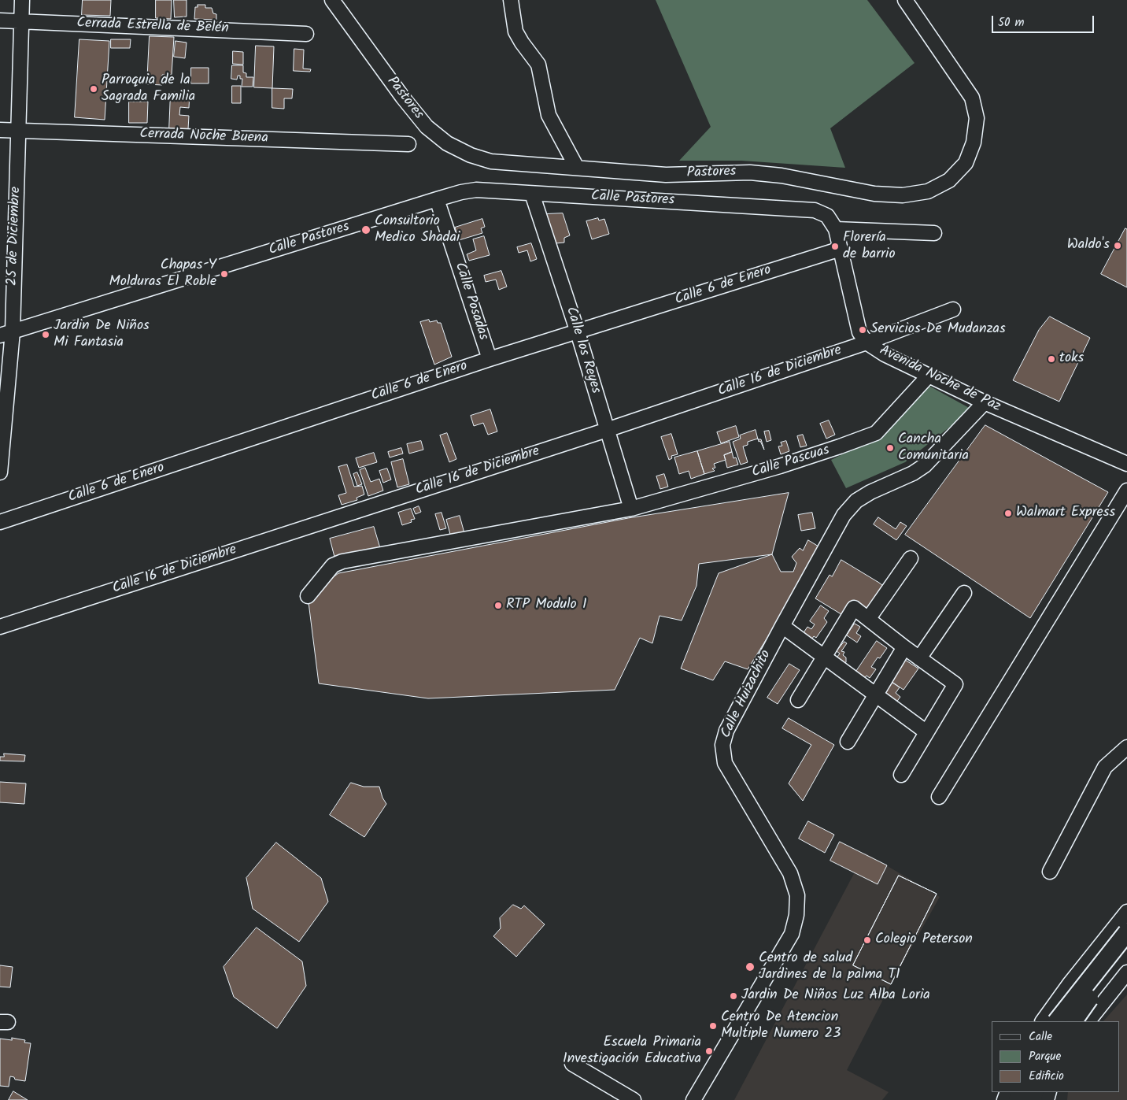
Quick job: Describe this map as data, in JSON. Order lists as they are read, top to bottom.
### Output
{
  "streets": {
    "street": [
      "Cerrada Estrella de Belén",
      "Pastores",
      "Cerrada Noche Buena",
      "Calle Pastores",
      "25 de Diciembre",
      "Calle 6 de Enero",
      "Calle Posadas",
      "Calle los Reyes",
      "Calle 16 de Diciembre",
      "Avenida Noche de Paz",
      "Calle Pascuas",
      "Calle Huizachito"
    ]
  },
  "crossings": [
    ["Cerrada Estrella de Belén", "25 de Diciembre"],
    ["Cerrada Noche Buena", "25 de Diciembre"],
    ["Calle Pastores", "25 de Diciembre"],
    ["Calle Pastores", "Calle Posadas"],
    ["Calle Pastores", "Calle los Reyes"],
    ["Calle Pastores", "Avenida Noche de Paz"],
    ["Calle 6 de Enero", "Calle Posadas"],
    ["Calle 6 de Enero", "Calle los Reyes"],
    ["Calle 6 de Enero", "Avenida Noche de Paz"],
    ["Calle los Reyes", "Calle 16 de Diciembre"],
    ["Calle los Reyes", "Calle Pascuas"],
    ["Calle 16 de Diciembre", "Avenida Noche de Paz"],
    ["Avenida Noche de Paz", "Calle Pascuas"],
    ["Avenida Noche de Paz", "Calle Huizachito"]
  ],
  "places": [
    "Parroquia de la Sagrada Familia",
    "Consultorio Medico Shadai",
    "Waldo's",
    "Florería de barrio",
    "Chapas Y Molduras El Roble",
    "Servicios De Mudanzas",
    "Jardin De Niños Mi Fantasia",
    "toks",
    "Cancha Comunitaria",
    "Walmart Express",
    "RTP Modulo 1",
    "Colegio Peterson",
    "Centro de salud Jardines de la palma T1",
    "Jardin De Niños Luz Alba Loria",
    "Centro De Atencion Multiple Numero 23",
    "Escuela Primaria Investigación Educativa"
  ],
  "legend": ["Calle", "Parque", "Edificio"],
  "scale_bar": "50 m"
}
